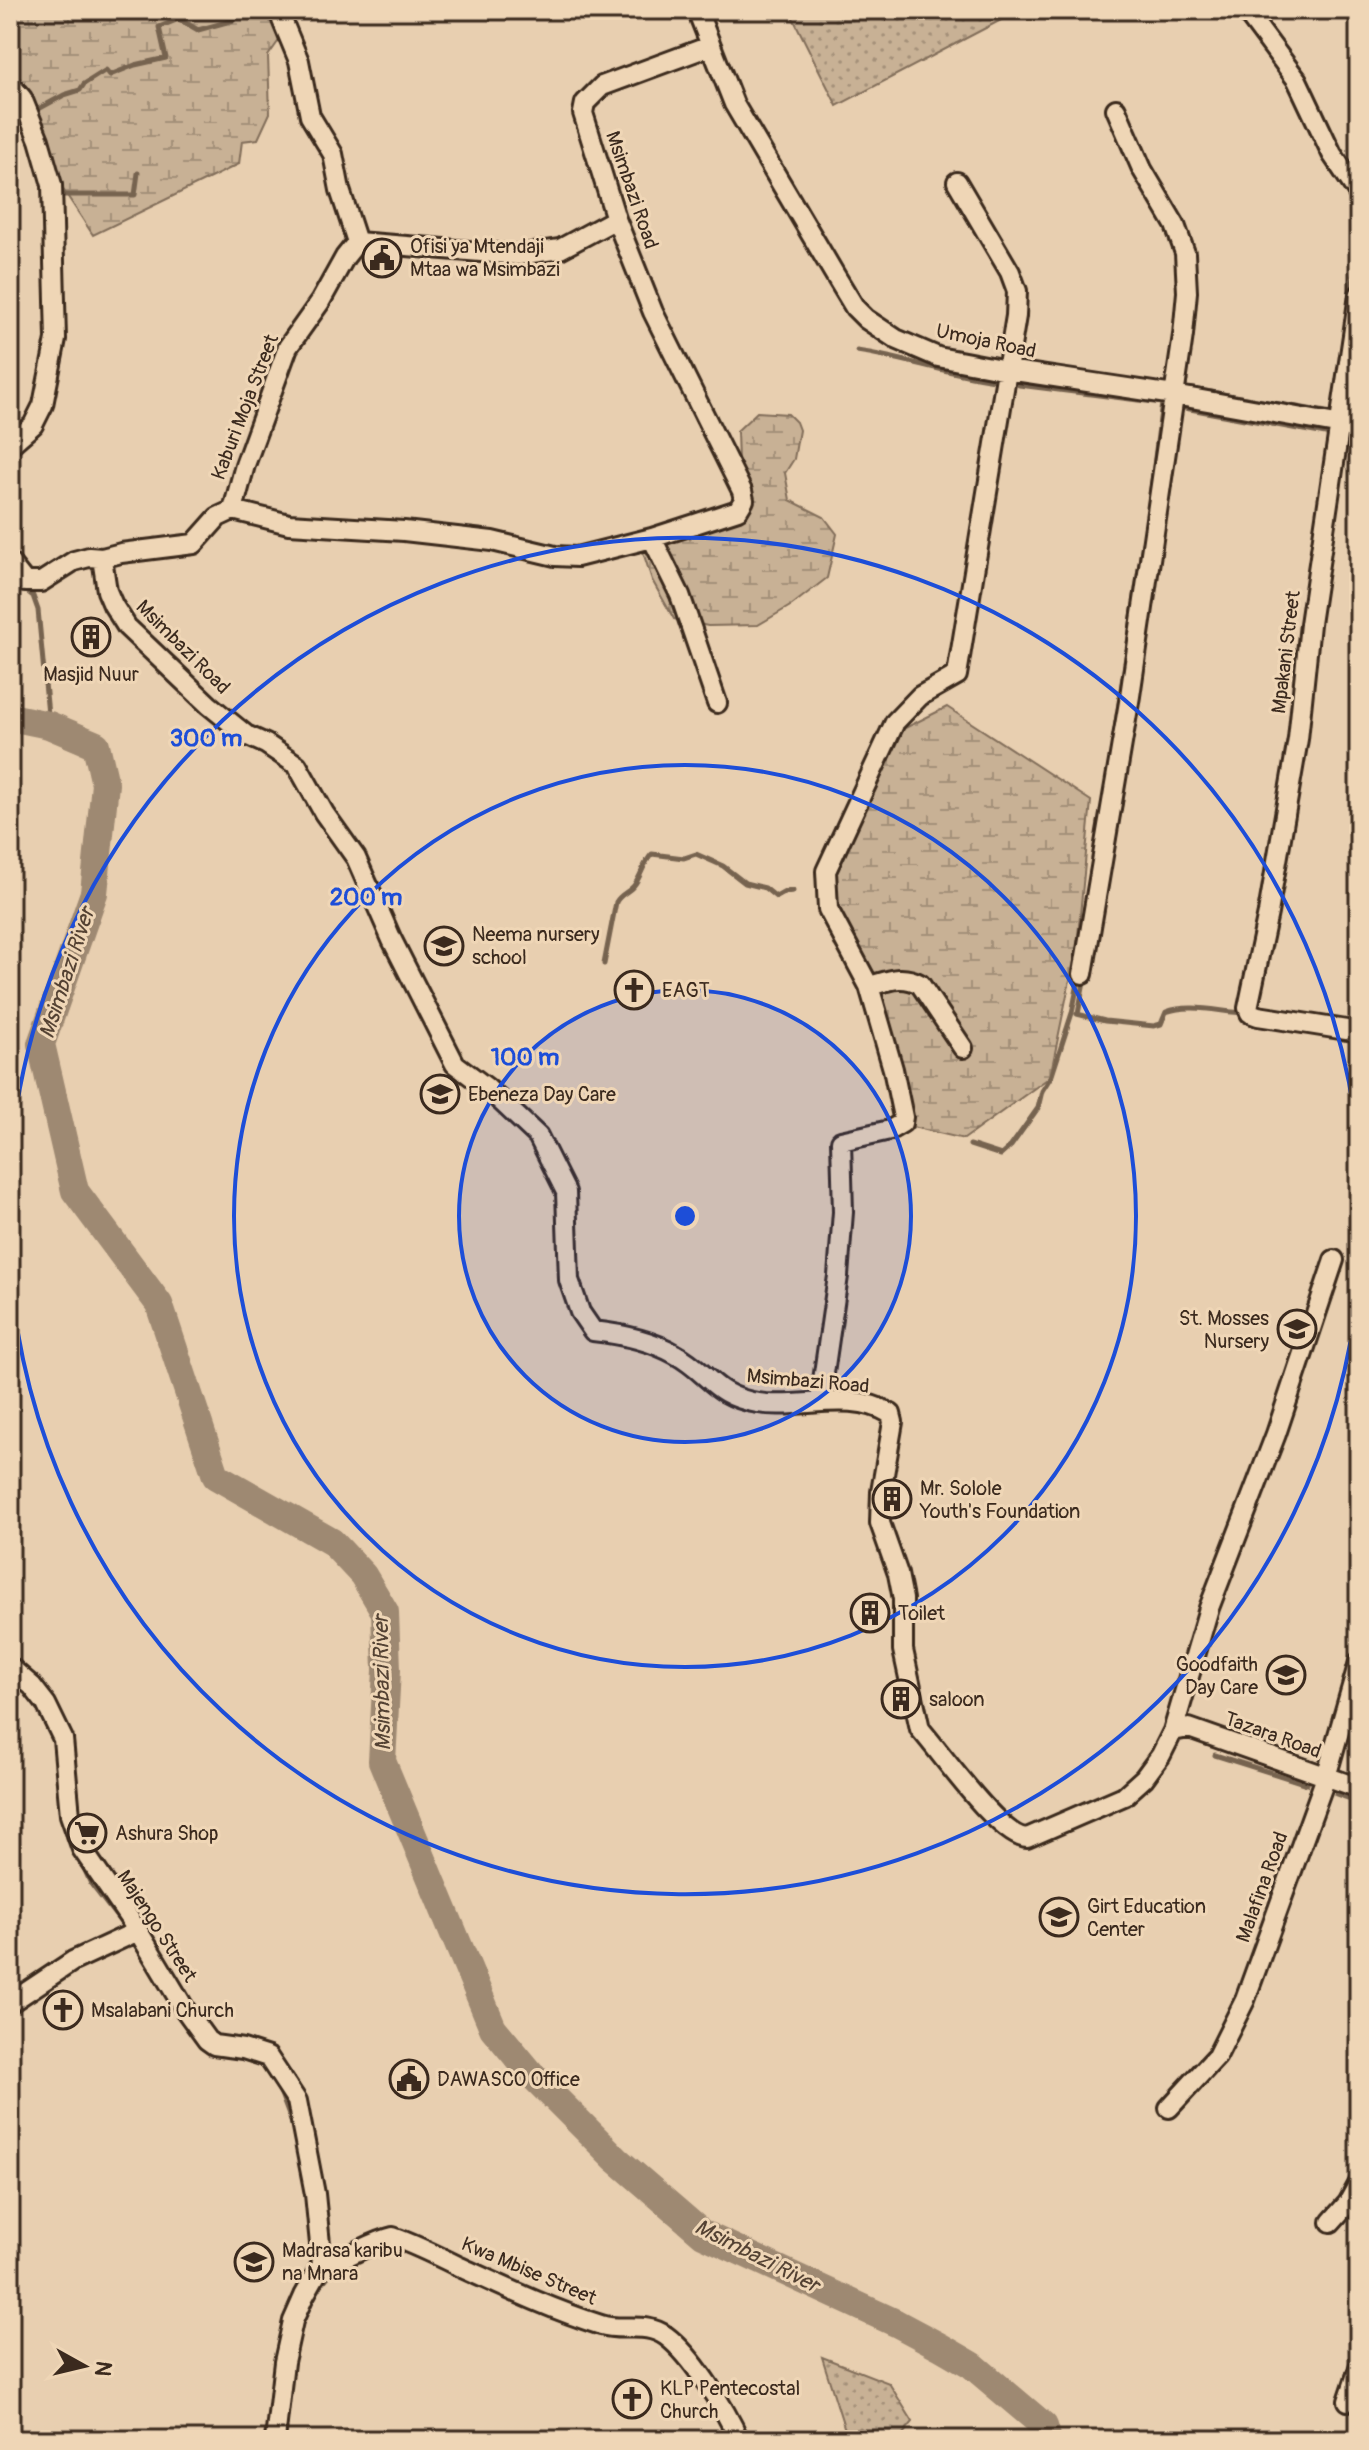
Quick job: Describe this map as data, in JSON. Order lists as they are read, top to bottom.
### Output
{
  "streets": {
    "street": [
      "Msimbazi Road",
      "Umoja Road",
      "Kaburi Moja Street",
      "Mpakani Street",
      "Tazara Road",
      "Malafina Road",
      "Majengo Street",
      "Kwa Mbise Street"
    ]
  },
  "crossings": [
    ["Msimbazi Road", "Umoja Road"],
    ["Msimbazi Road", "Kaburi Moja Street"],
    ["Msimbazi Road", "Tazara Road"],
    ["Umoja Road", "Mpakani Street"],
    ["Tazara Road", "Malafina Road"],
    ["Majengo Street", "Kwa Mbise Street"]
  ],
  "water": ["Msimbazi River"],
  "places": {
    "public building": ["Ofisi ya Mtendaji Mtaa wa Msimbazi", "DAWASCO Office"],
    "building": [
      "Masjid Nuur",
      "Mr. Solole Youth's Foundation",
      "Toilet",
      "saloon"
    ],
    "school or university": [
      "Neema nursery school",
      "Ebeneza Day Care",
      "St. Mosses Nursery",
      "Goodfaith Day Care",
      "Girt Education Center",
      "Madrasa karibu na Mnara"
    ],
    "church": ["EAGT", "Msalabani Church", "KLP Pentecostal Church"],
    "supermarket": ["Ashura Shop"]
  },
  "north": "right",
  "rings": ["300 m", "200 m", "100 m"]
}
